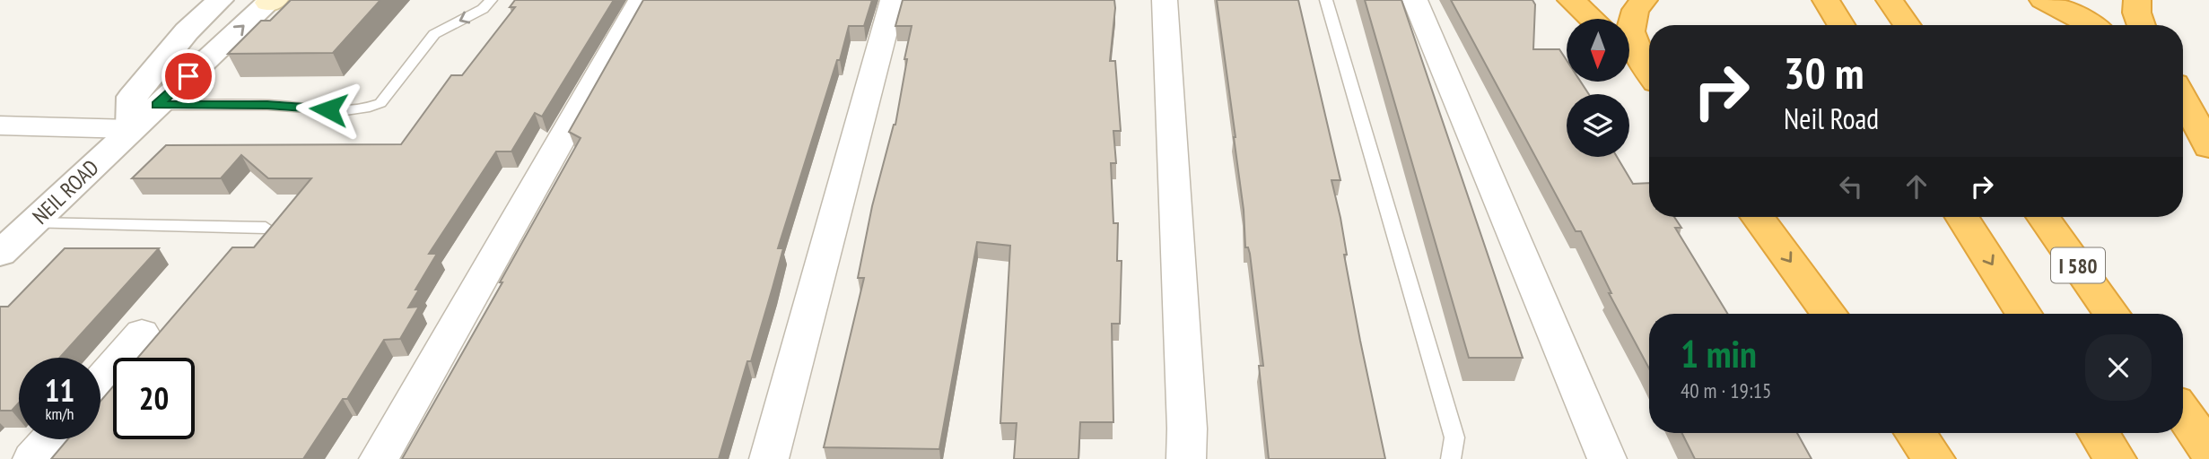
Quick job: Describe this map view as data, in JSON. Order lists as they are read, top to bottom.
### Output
{
  "streets": {
    "highway": ["I 580"],
    "street": ["NEIL ROAD"]
  },
  "north": "bottom",
  "page": {
    "turn": ["30 m", "Neil Road"],
    "heading": ["1 min", "40 m · 19:15"],
    "speed": "11 km/h",
    "limit": "20"
  }
}
